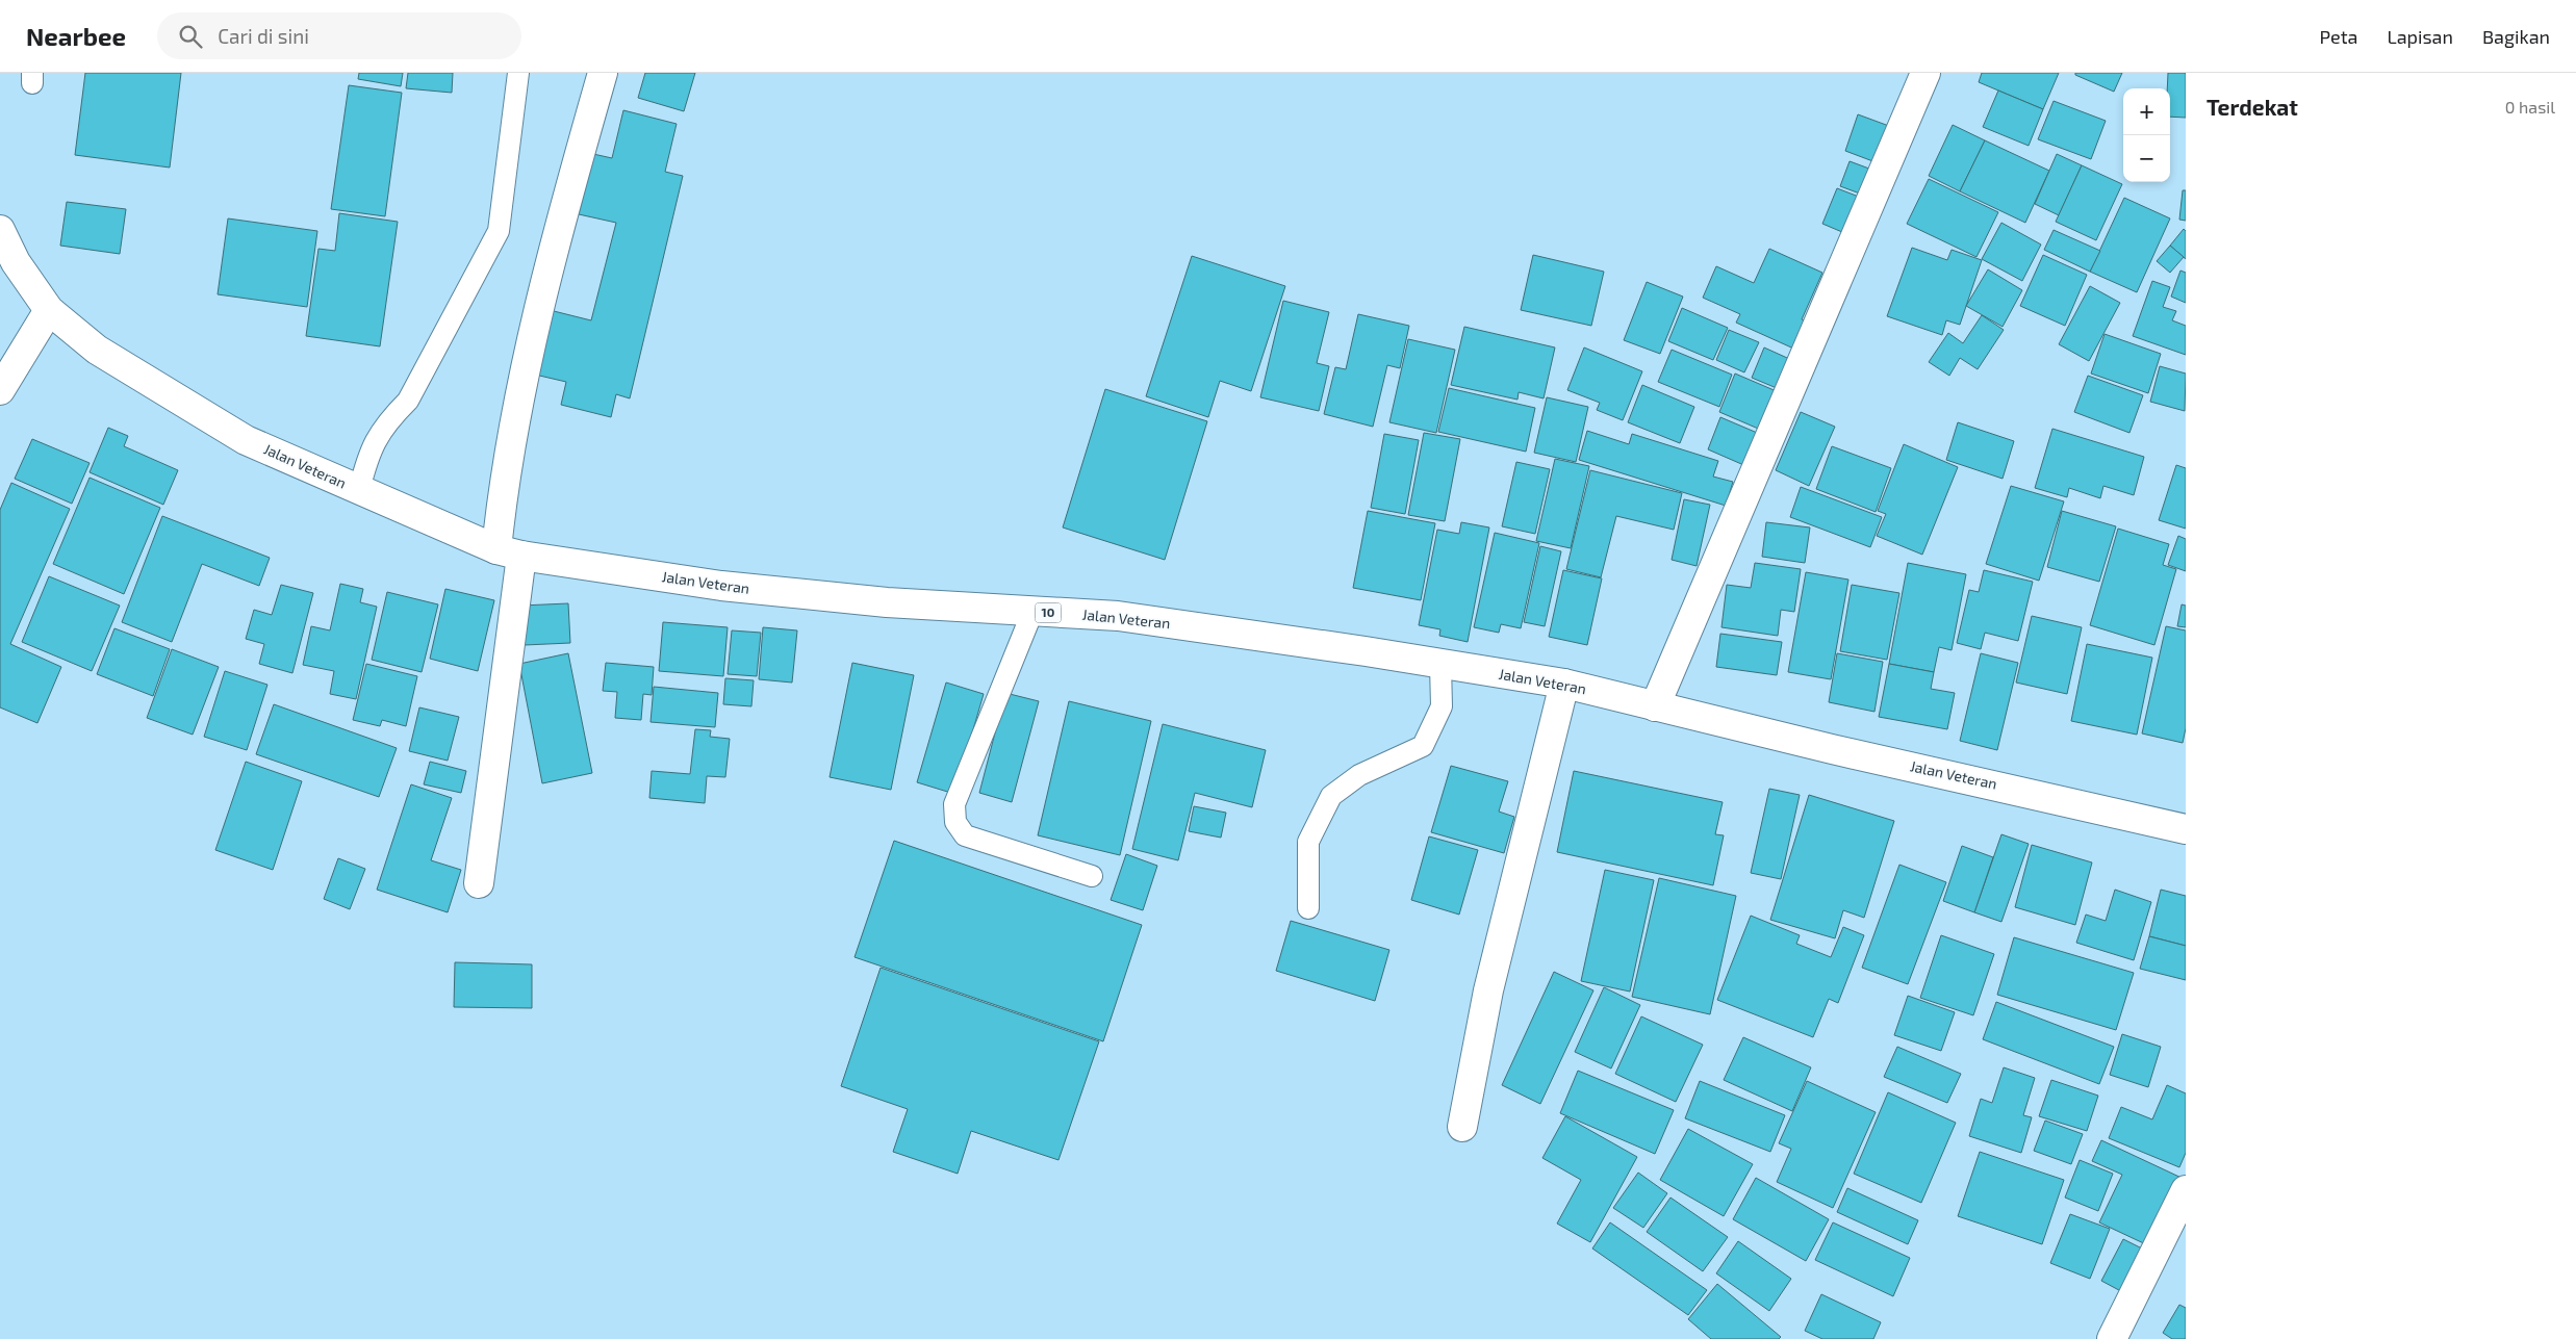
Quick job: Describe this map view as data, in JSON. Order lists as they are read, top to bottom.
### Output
{
  "streets": {
    "main road": ["Jalan Veteran", "10"]
  },
  "page": {
    "header": "Nearbee",
    "search": "Cari di sini",
    "nav": ["Peta", "Lapisan", "Bagikan"],
    "heading": ["Terdekat", "0 hasil"],
    "map_buttons": ["+", "−"]
  }
}
